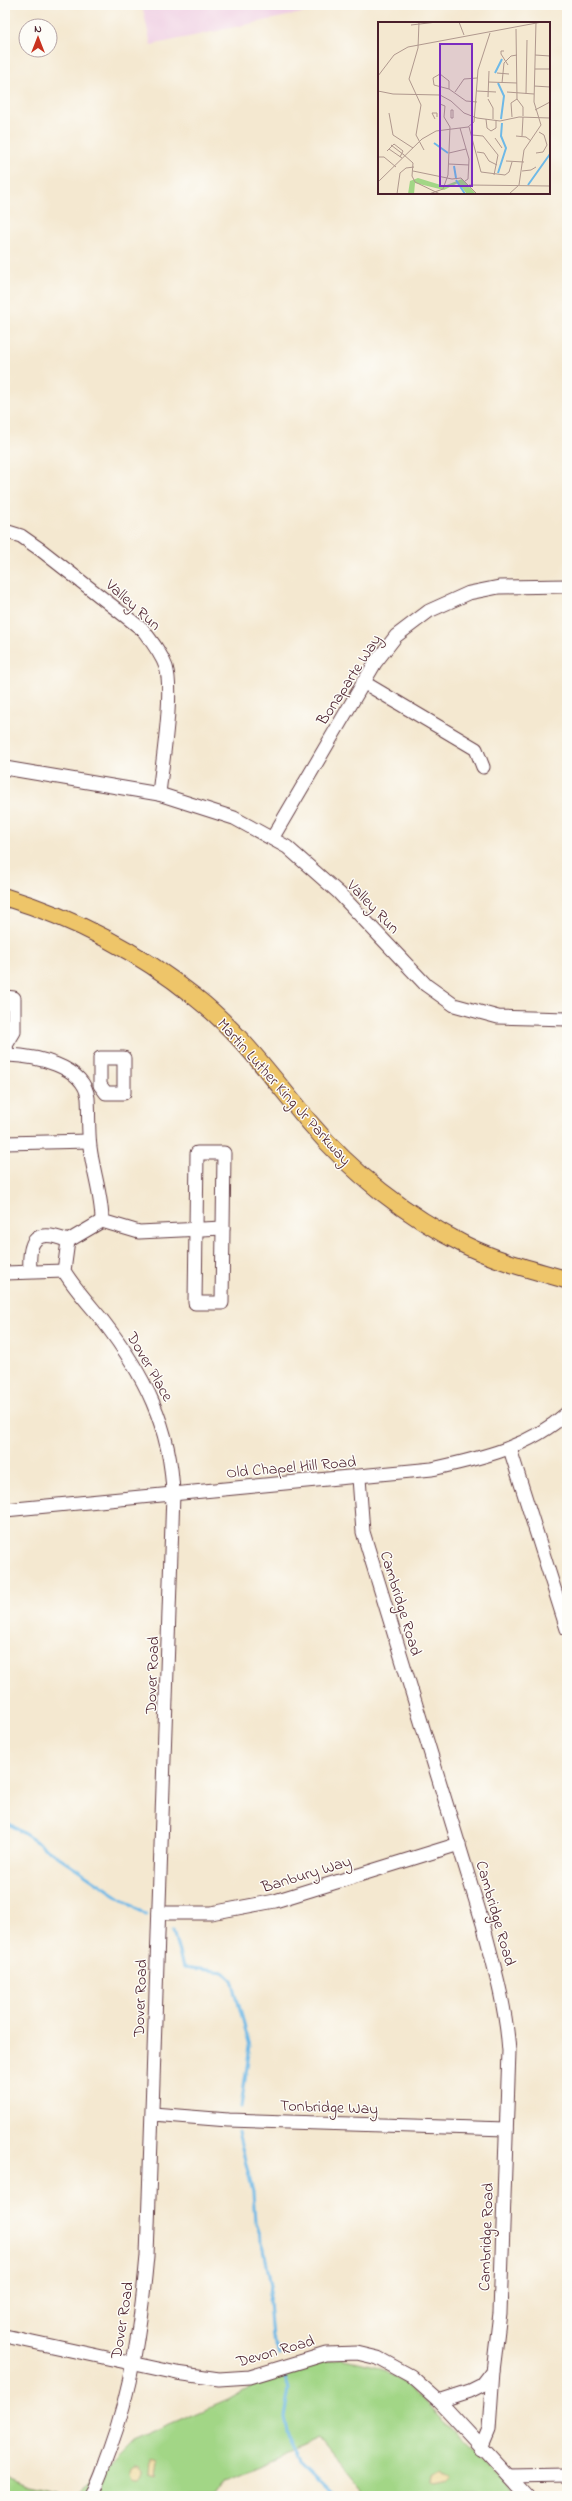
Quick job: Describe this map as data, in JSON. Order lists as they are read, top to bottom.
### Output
{
  "streets": {
    "main road": ["Martin Luther King Jr Parkway"],
    "street": [
      "Valley Run",
      "Bonaparte Way",
      "Dover Place",
      "Old Chapel Hill Road",
      "Cambridge Road",
      "Dover Road",
      "Banbury Way",
      "Tonbridge Way",
      "Devon Road"
    ]
  },
  "crossings": [
    ["Valley Run", "Bonaparte Way"],
    ["Dover Place", "Old Chapel Hill Road"],
    ["Dover Place", "Dover Road"],
    ["Old Chapel Hill Road", "Cambridge Road"],
    ["Old Chapel Hill Road", "Dover Road"],
    ["Cambridge Road", "Banbury Way"],
    ["Cambridge Road", "Tonbridge Way"],
    ["Cambridge Road", "Devon Road"],
    ["Dover Road", "Banbury Way"],
    ["Dover Road", "Tonbridge Way"],
    ["Dover Road", "Devon Road"]
  ],
  "north": "top"
}
